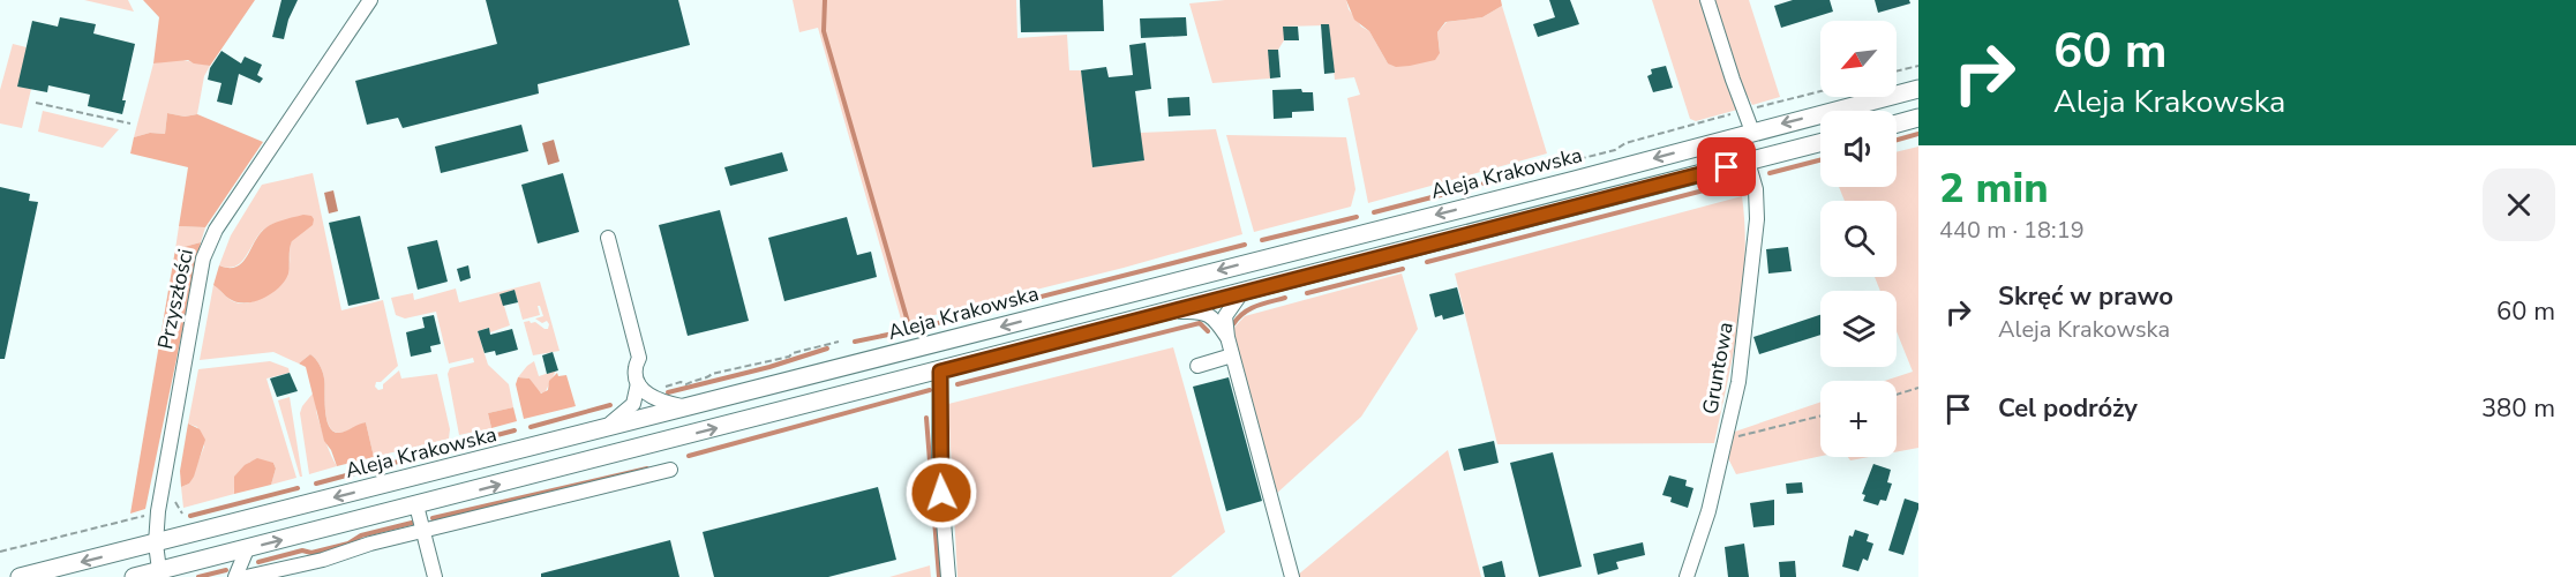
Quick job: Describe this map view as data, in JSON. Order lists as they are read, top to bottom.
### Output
{
  "streets": {
    "main road": ["Aleja Krakowska"],
    "street": ["Przyszłości", "Gruntowa"]
  },
  "crossings": [
    ["Aleja Krakowska", "Przyszłości"]
  ],
  "north": "bottom left",
  "page": {
    "turn": ["60 m", "Aleja Krakowska"],
    "map_buttons": "+",
    "heading": ["2 min", "440 m · 18:19"],
    "list": [
      {
        "name": "Skręć w prawo",
        "note": "Aleja Krakowska",
        "value": "60 m"
      },
      {
        "name": "Cel podróży",
        "value": "380 m"
      }
    ]
  }
}
